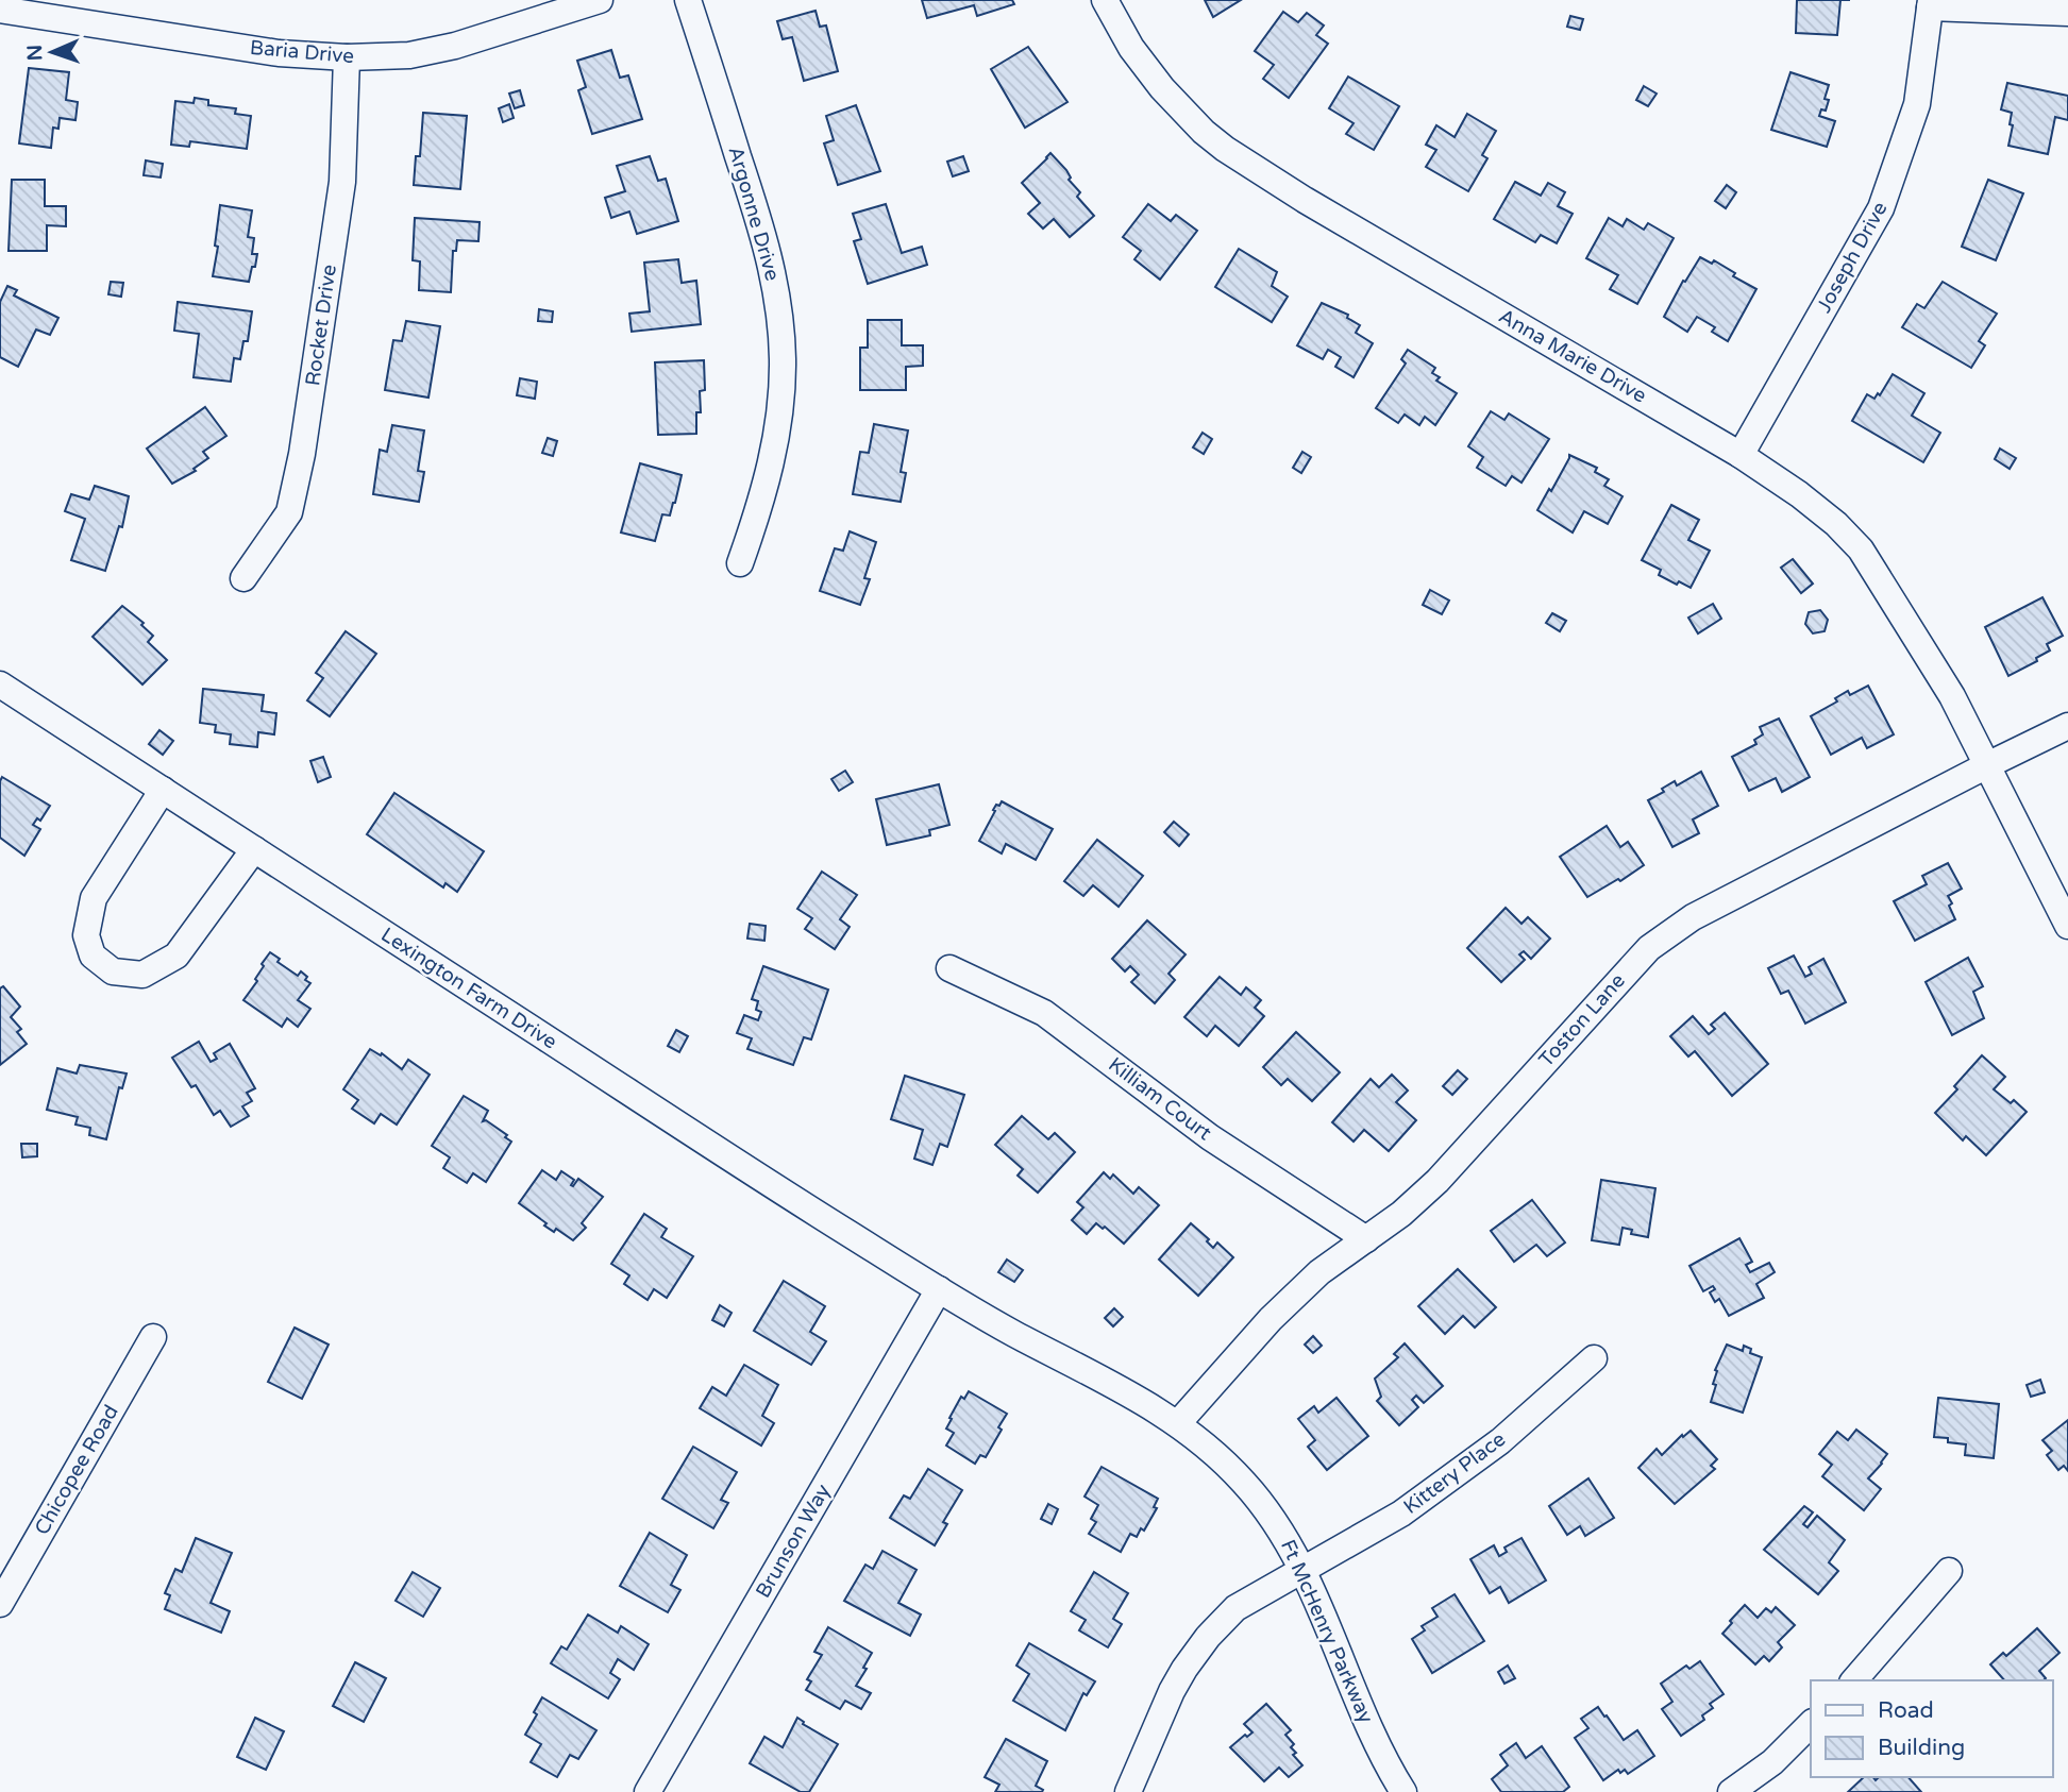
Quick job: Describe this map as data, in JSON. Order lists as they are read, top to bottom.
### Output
{
  "streets": {
    "street": [
      "Baria Drive",
      "Argonne Drive",
      "Joseph Drive",
      "Rocket Drive",
      "Anna Marie Drive",
      "Lexington Farm Drive",
      "Toston Lane",
      "Killiam Court",
      "Chicopee Road",
      "Kittery Place",
      "Brunson Way",
      "Ft McHenry Parkway"
    ]
  },
  "crossings": [
    ["Baria Drive", "Rocket Drive"],
    ["Joseph Drive", "Anna Marie Drive"],
    ["Anna Marie Drive", "Toston Lane"],
    ["Lexington Farm Drive", "Brunson Way"],
    ["Lexington Farm Drive", "Ft McHenry Parkway"],
    ["Toston Lane", "Killiam Court"],
    ["Toston Lane", "Ft McHenry Parkway"],
    ["Kittery Place", "Ft McHenry Parkway"],
    ["Brunson Way", "Ft McHenry Parkway"]
  ],
  "legend": ["Road", "Building"],
  "north": "left"
}
